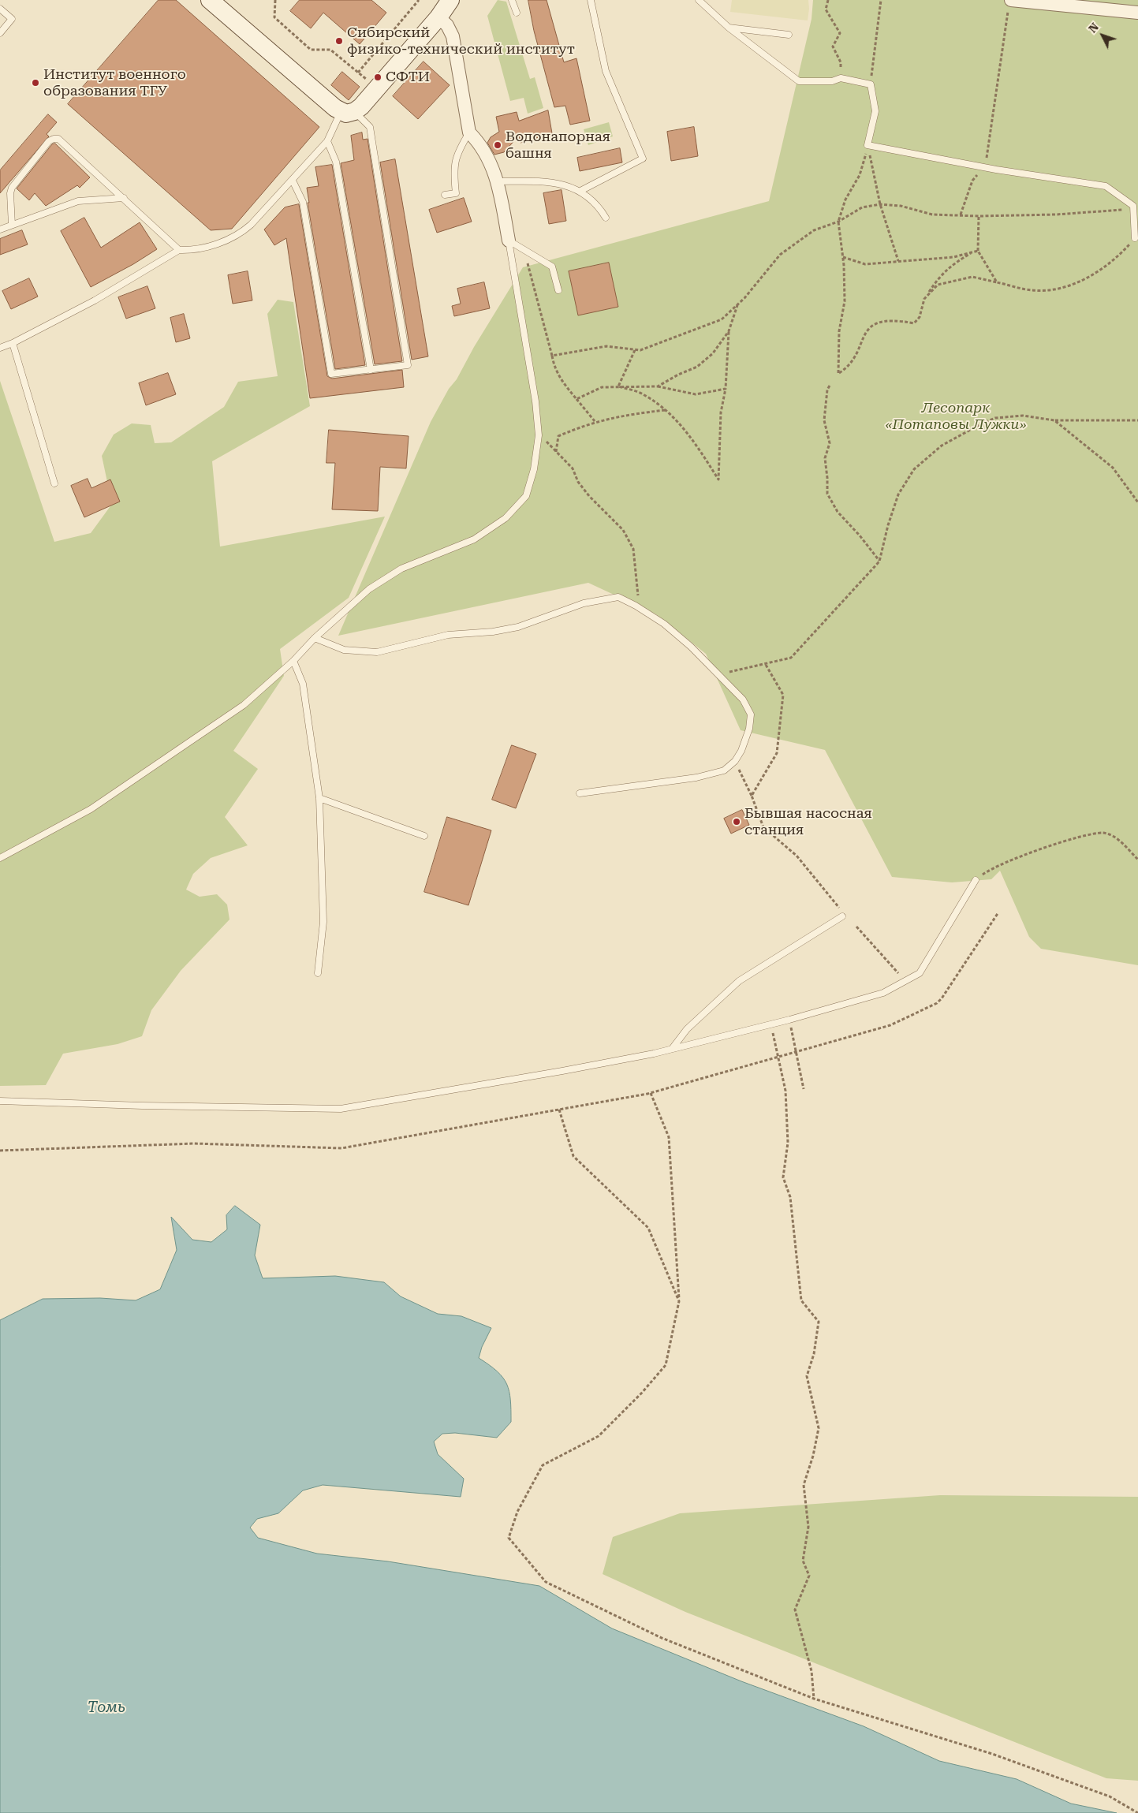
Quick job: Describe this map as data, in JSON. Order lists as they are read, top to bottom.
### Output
{
  "water": ["Томь"],
  "parks": ["Лесопарк «Потаповы Лужки»"],
  "places": [
    "Сибирский физико-технический институт",
    "СФТИ",
    "Институт военного образования ТГУ",
    "Водонапорная башня",
    "Бывшая насосная станция"
  ],
  "north": "top left"
}
